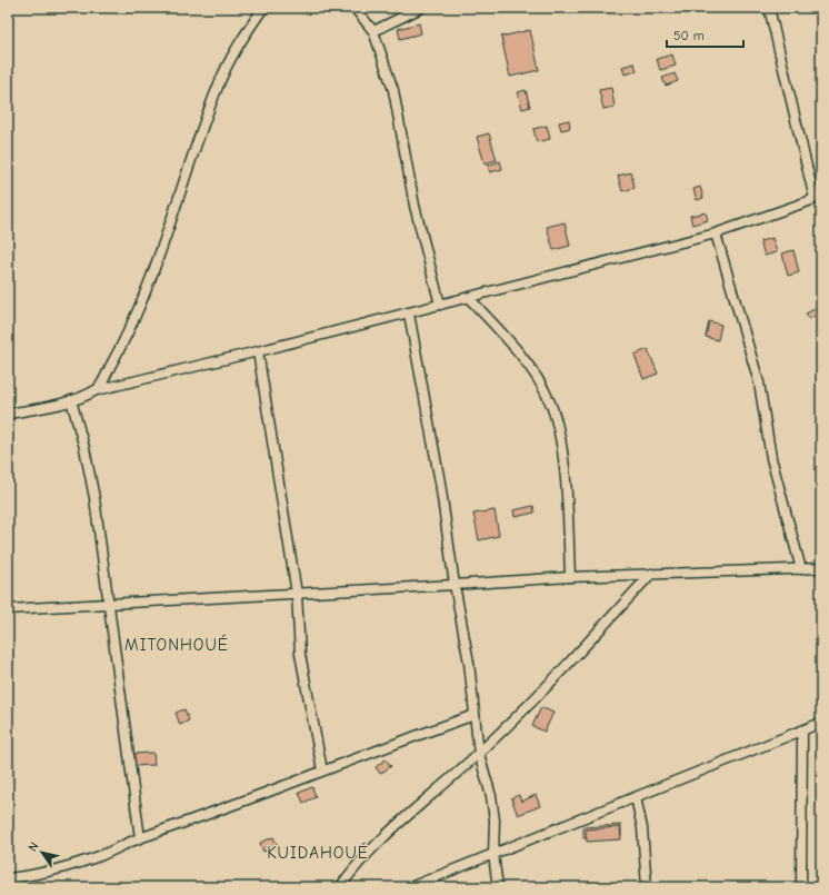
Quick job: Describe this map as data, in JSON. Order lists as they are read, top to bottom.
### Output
{
  "districts": ["MITONHOUÉ", "KUIDAHOUÉ"],
  "scale_bar": "50 m",
  "north": "top left"
}
